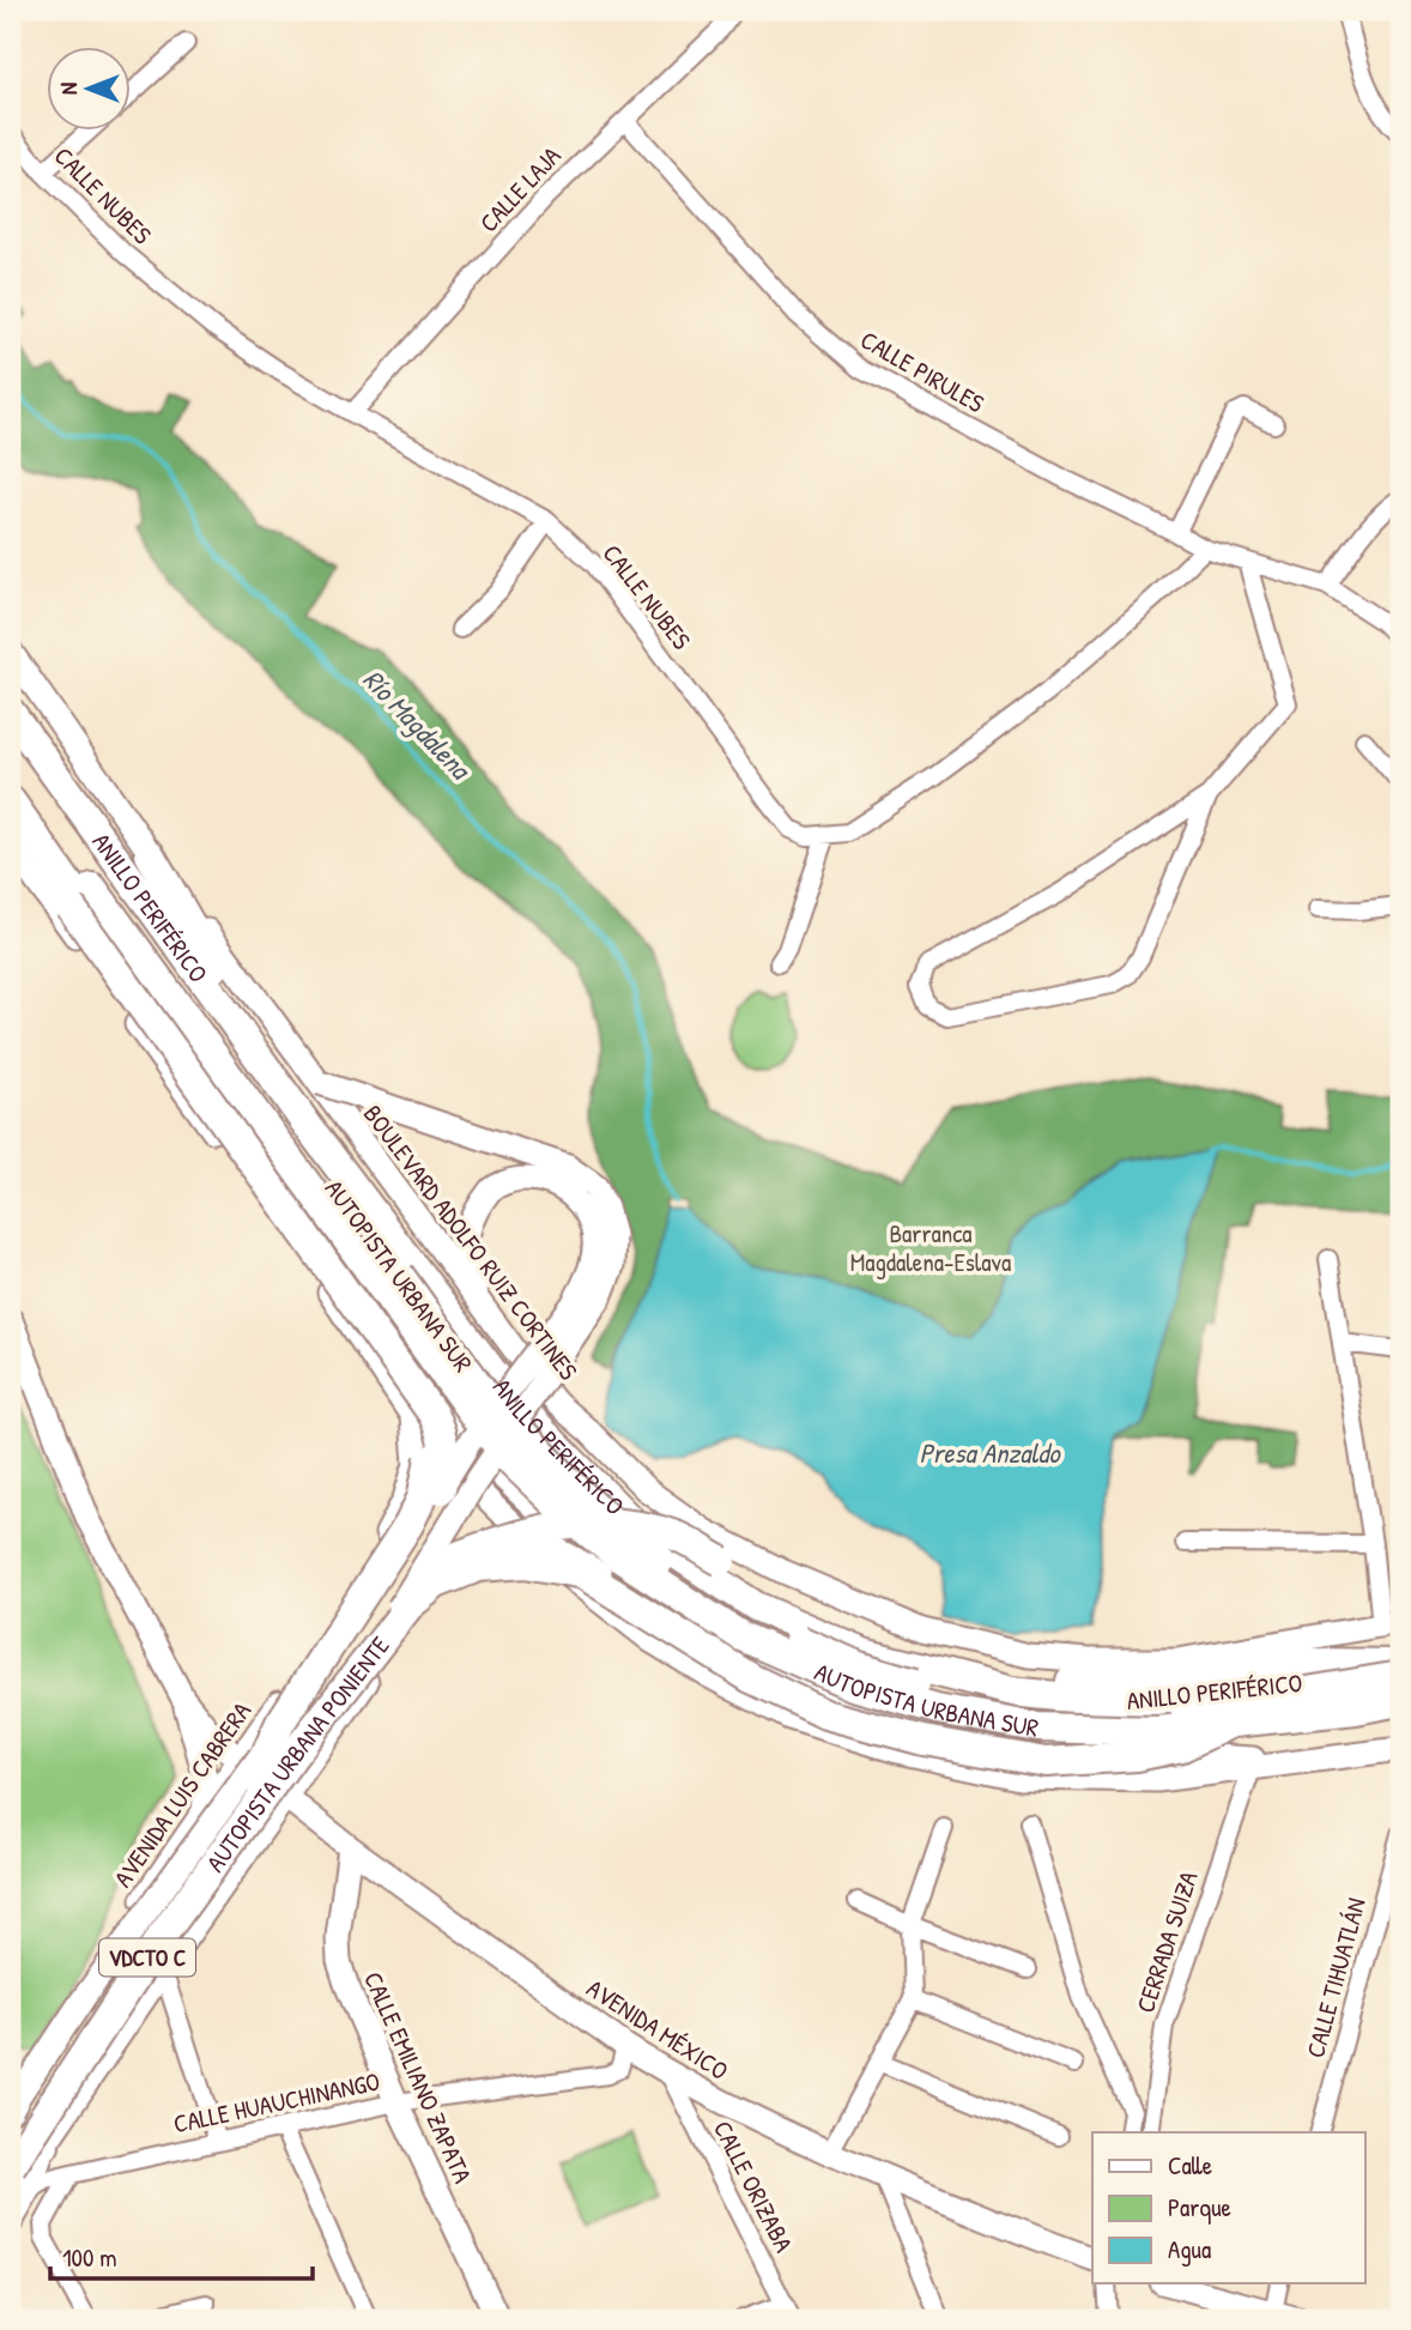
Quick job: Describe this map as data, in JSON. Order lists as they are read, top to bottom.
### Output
{
  "streets": {
    "highway": [
      "ANILLO PERIFÉRICO",
      "AUTOPISTA URBANA SUR",
      "AUTOPISTA URBANA PONIENTE",
      "VDCTO C"
    ],
    "main road": [
      "BOULEVARD ADOLFO RUIZ CORTINES",
      "AVENIDA LUIS CABRERA",
      "AVENIDA MÉXICO",
      "CALLE EMILIANO ZAPATA"
    ],
    "street": [
      "CALLE LAJA",
      "CALLE NUBES",
      "CALLE PIRULES",
      "CERRADA SUIZA",
      "CALLE TIHUATLÁN",
      "CALLE HUAUCHINANGO",
      "CALLE ORIZABA"
    ]
  },
  "crossings": [
    ["CALLE LAJA", "CALLE NUBES"],
    ["CALLE LAJA", "CALLE PIRULES"],
    ["ANILLO PERIFÉRICO", "AUTOPISTA URBANA SUR"],
    ["AUTOPISTA URBANA SUR", "AUTOPISTA URBANA PONIENTE"],
    ["AUTOPISTA URBANA PONIENTE", "AVENIDA LUIS CABRERA"],
    ["AUTOPISTA URBANA PONIENTE", "AVENIDA MÉXICO"],
    ["AUTOPISTA URBANA PONIENTE", "CALLE HUAUCHINANGO"],
    ["AVENIDA LUIS CABRERA", "AVENIDA MÉXICO"],
    ["AVENIDA MÉXICO", "CALLE EMILIANO ZAPATA"],
    ["AVENIDA MÉXICO", "CALLE HUAUCHINANGO"],
    ["AVENIDA MÉXICO", "CALLE ORIZABA"],
    ["CALLE EMILIANO ZAPATA", "CALLE HUAUCHINANGO"]
  ],
  "water": ["Río Magdalena", "Presa Anzaldo"],
  "parks": ["Barranca Magdalena-Eslava"],
  "legend": ["Calle", "Parque", "Agua"],
  "scale_bar": "100 m",
  "north": "left"
}
